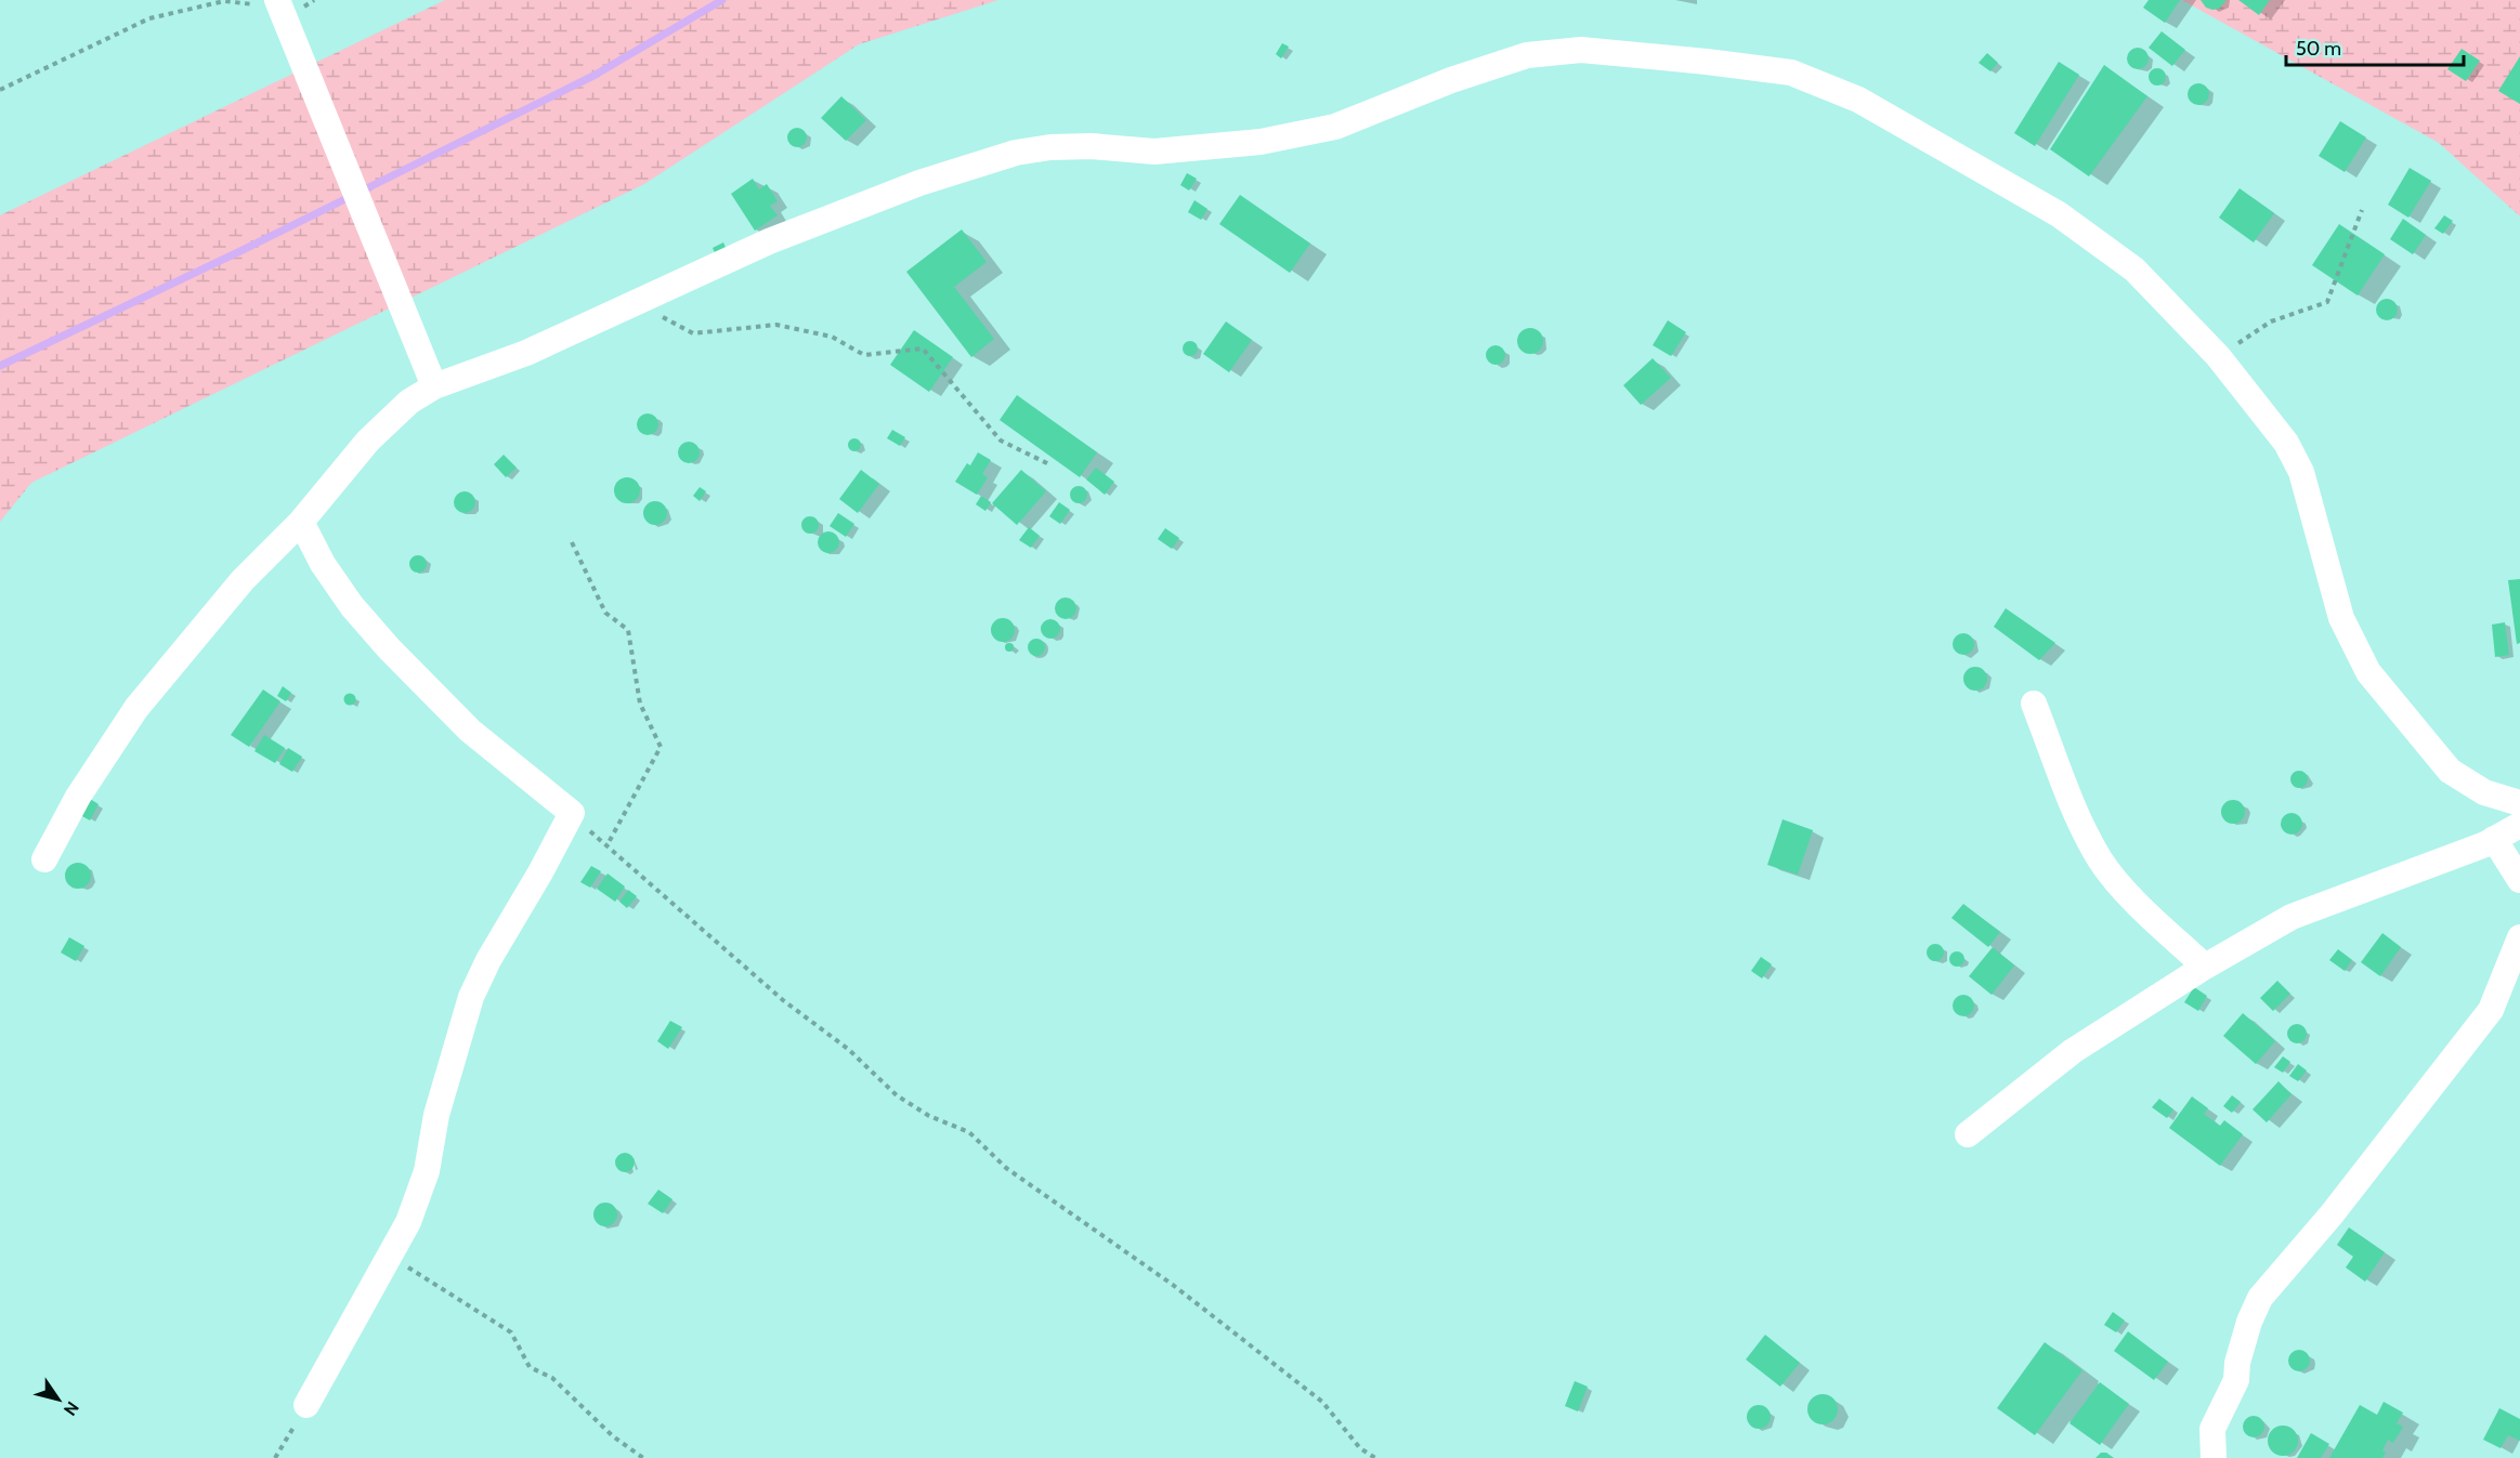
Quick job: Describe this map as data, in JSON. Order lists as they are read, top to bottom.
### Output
{
  "scale_bar": "50 m",
  "north": "bottom right"
}
